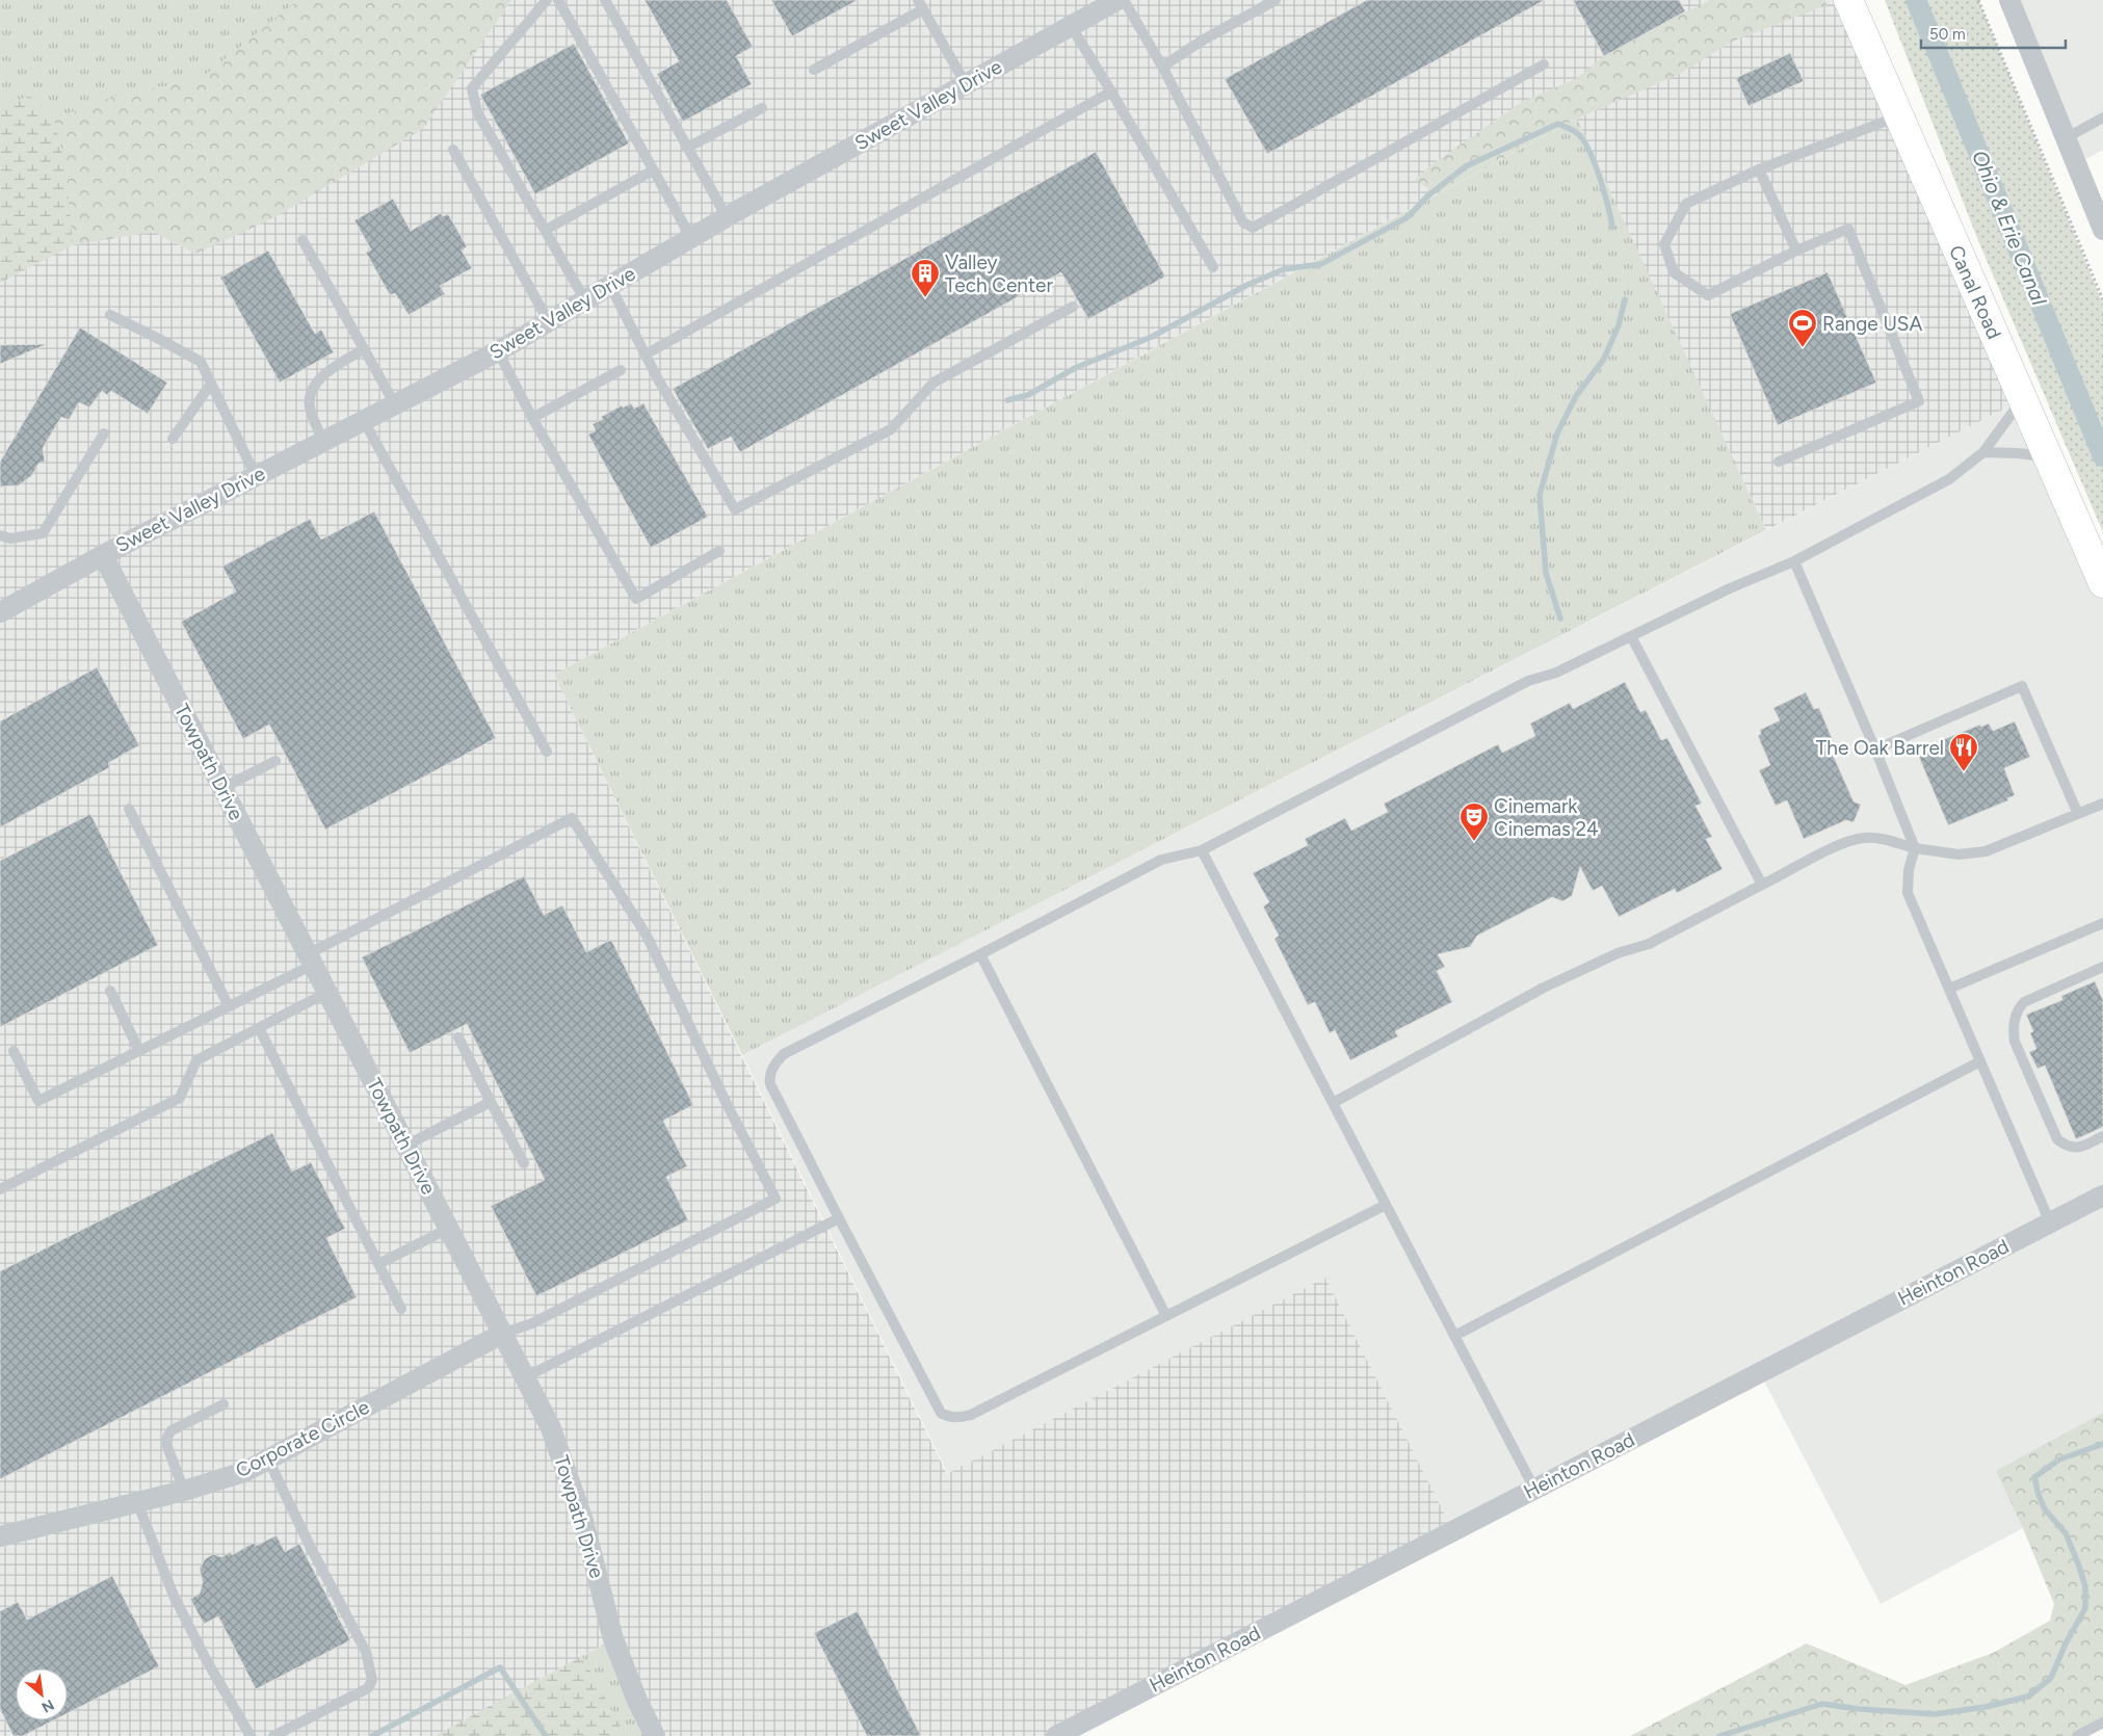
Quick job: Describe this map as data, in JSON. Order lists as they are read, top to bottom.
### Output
{
  "streets": {
    "main road": ["Canal Road"],
    "street": [
      "Sweet Valley Drive",
      "Towpath Drive",
      "Heinton Road",
      "Corporate Circle"
    ]
  },
  "crossings": [
    ["Sweet Valley Drive", "Towpath Drive"],
    ["Towpath Drive", "Corporate Circle"]
  ],
  "water": ["Ohio & Erie Canal"],
  "places": {
    "building": ["Valley Tech Center"],
    "sports": ["Range USA"],
    "restaurant": ["The Oak Barrel"],
    "theatre": ["Cinemark Cinemas 24"]
  },
  "scale_bar": "50 m",
  "north": "bottom right"
}
